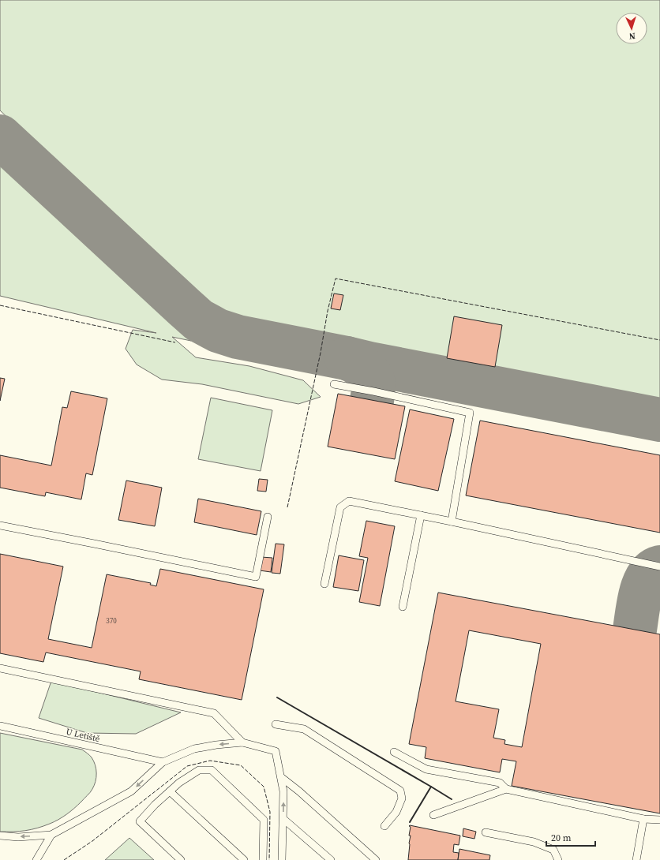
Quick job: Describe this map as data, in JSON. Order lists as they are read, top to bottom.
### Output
{
  "streets": {
    "lane": ["U Letiště"]
  },
  "house_numbers": ["370"],
  "scale_bar": "20 m",
  "north": "bottom"
}
